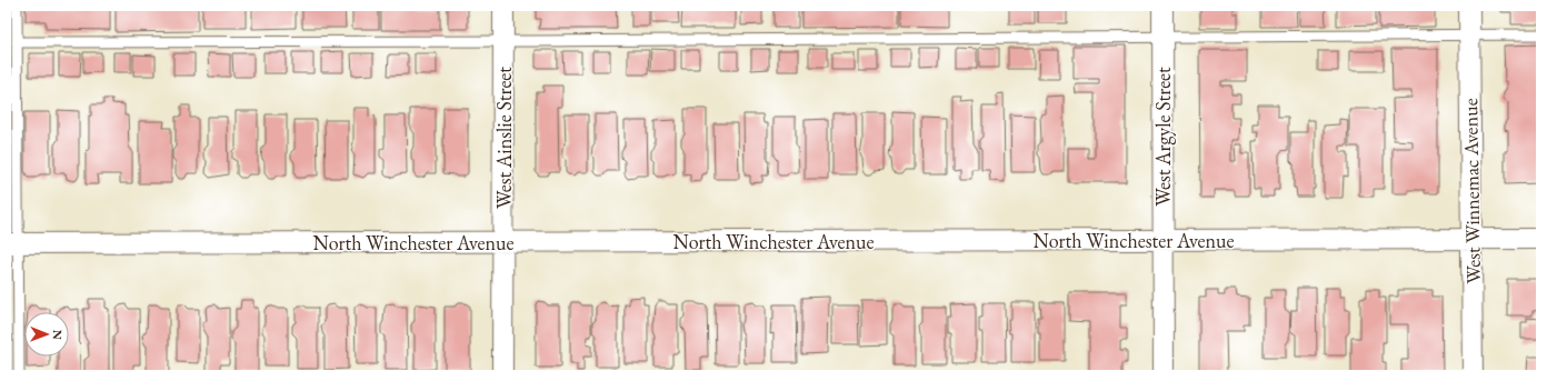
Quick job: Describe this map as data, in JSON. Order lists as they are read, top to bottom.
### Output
{
  "streets": {
    "street": [
      "West Argyle Street",
      "West Ainslie Street",
      "West Winnemac Avenue",
      "North Winchester Avenue"
    ]
  },
  "crossings": [
    ["West Argyle Street", "North Winchester Avenue"],
    ["West Ainslie Street", "North Winchester Avenue"],
    ["West Winnemac Avenue", "North Winchester Avenue"]
  ],
  "north": "right"
}
